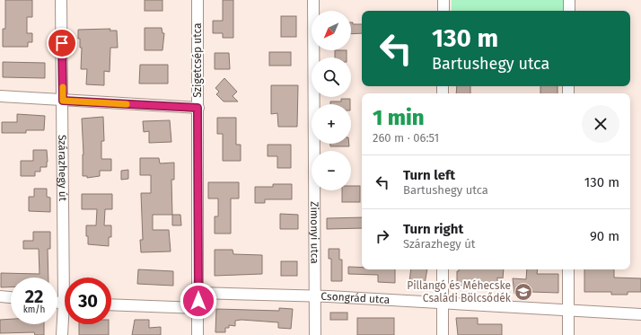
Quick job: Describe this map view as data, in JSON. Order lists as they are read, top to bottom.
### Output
{
  "streets": {
    "street": [
      "Szigetcsép utca",
      "Szárazhegy út",
      "Zimonyi utca",
      "Csongrád utca"
    ]
  },
  "crossings": [
    ["Szigetcsép utca", "Csongrád utca"],
    ["Zimonyi utca", "Csongrád utca"]
  ],
  "places": {
    "school or university": ["Pillangó és Méhecske Családi Bölcsődék"]
  },
  "north": "bottom left",
  "page": {
    "map_buttons": ["+", "−"],
    "turn": ["130 m", "Bartushegy utca"],
    "heading": ["1 min", "260 m · 06:51"],
    "list": [
      {
        "name": "Turn left",
        "note": "Bartushegy utca",
        "value": "130 m"
      },
      {
        "name": "Turn right",
        "note": "Szárazhegy út",
        "value": "90 m"
      }
    ],
    "speed": "22 km/h",
    "limit": "30"
  }
}
